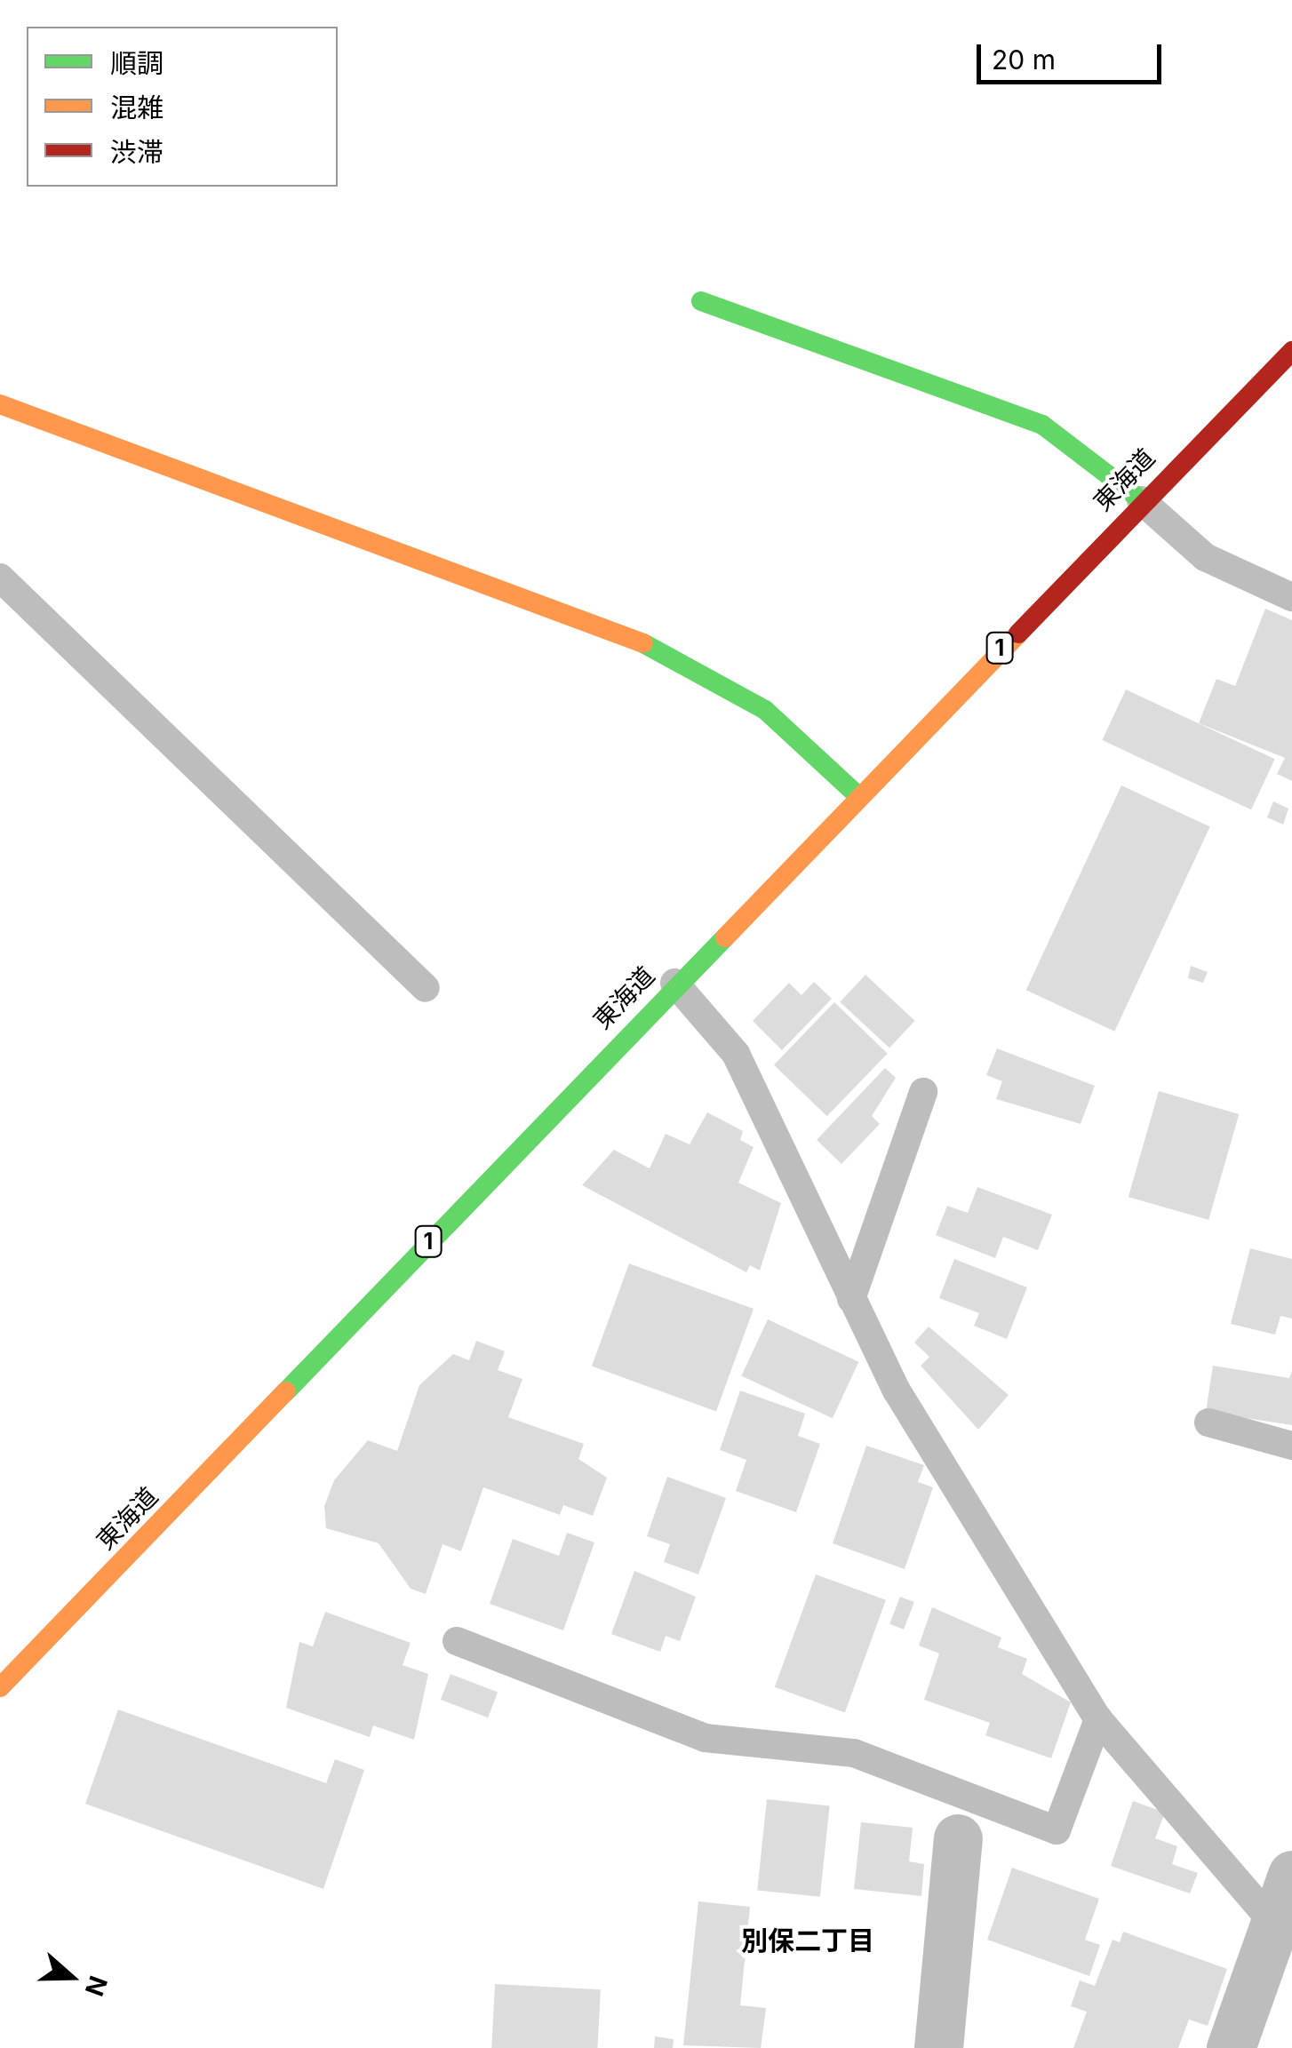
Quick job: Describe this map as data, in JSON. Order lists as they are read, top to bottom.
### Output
{
  "streets": {
    "main road": ["東海道", "1"]
  },
  "districts": ["別保二丁目"],
  "legend": ["順調", "混雑", "渋滞"],
  "scale_bar": "20 m",
  "north": "right"
}
